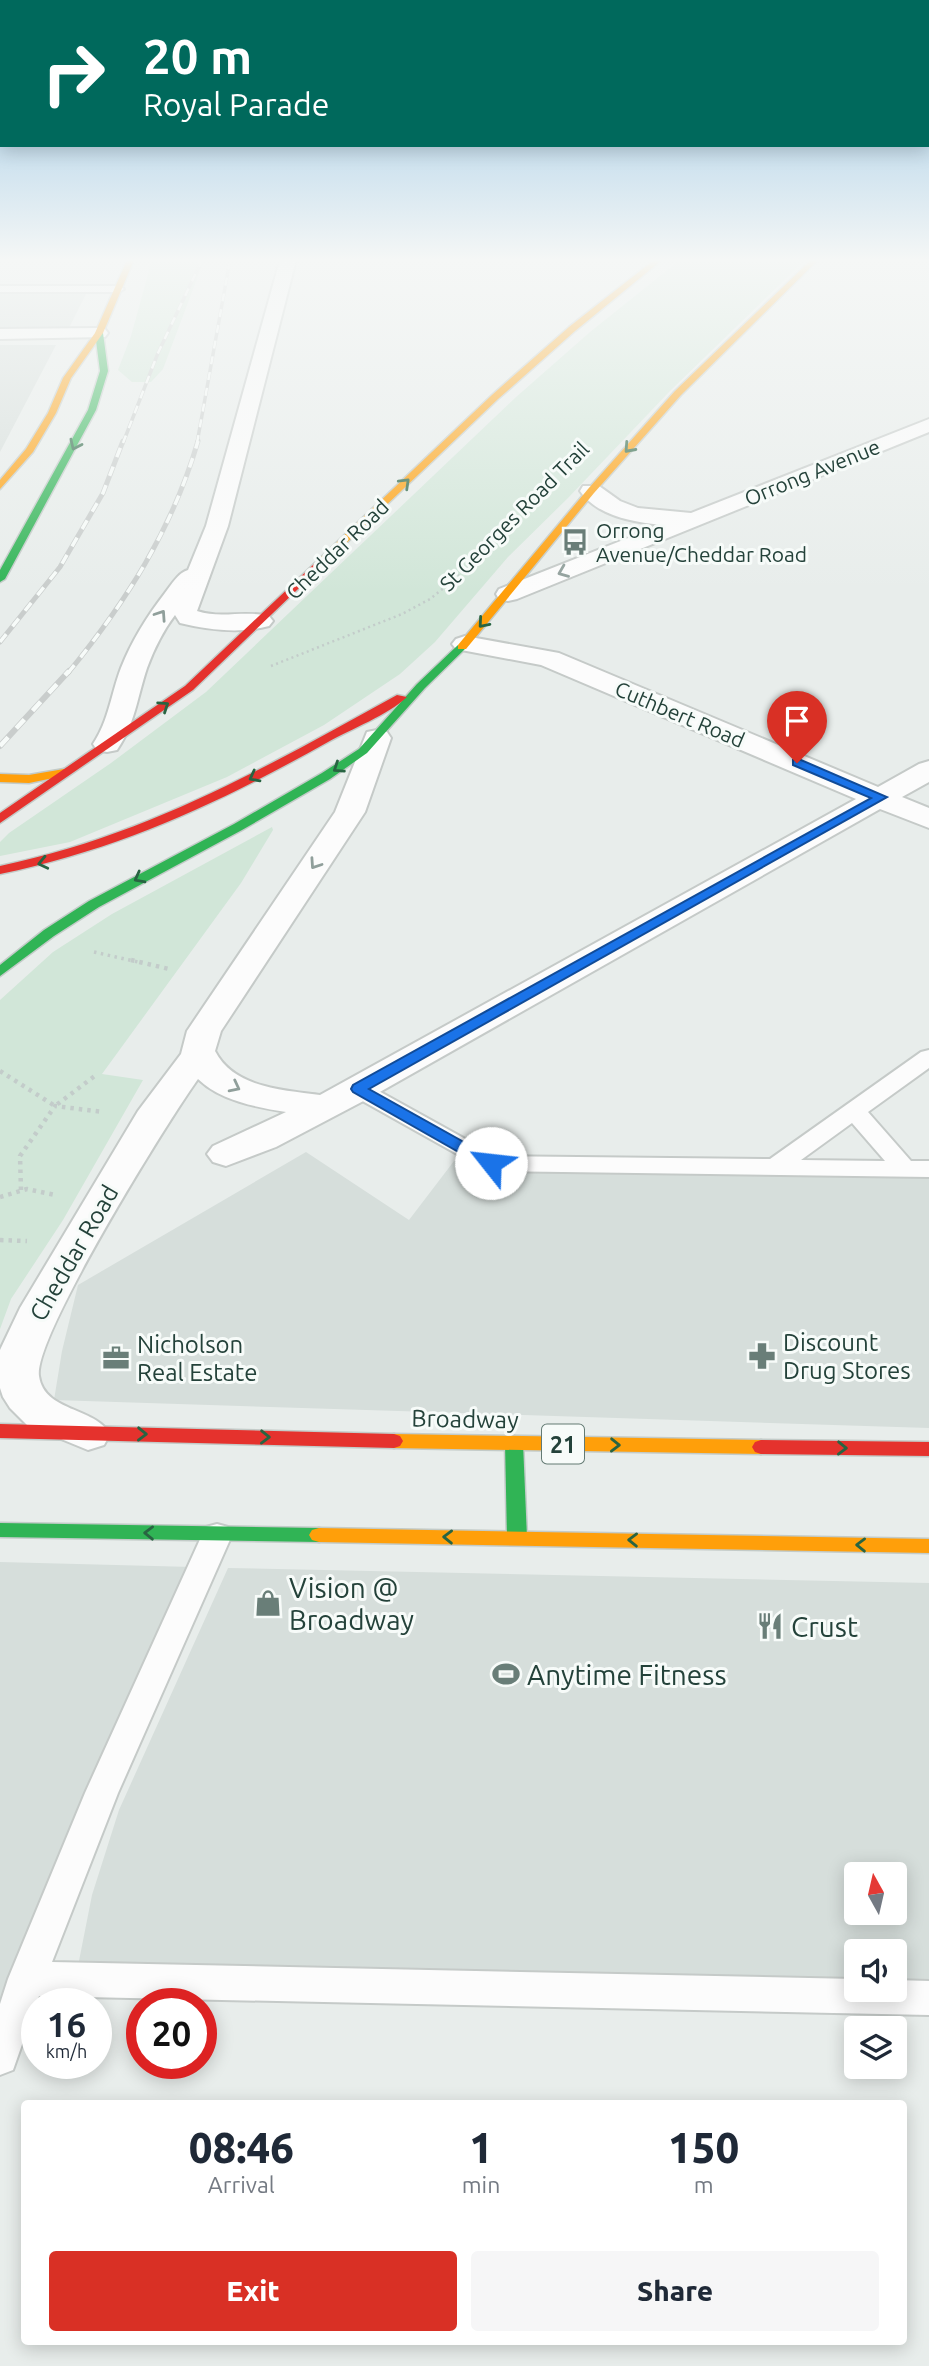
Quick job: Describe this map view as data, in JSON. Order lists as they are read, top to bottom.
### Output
{
  "streets": {
    "main road": ["Cheddar Road", "Broadway", "21"],
    "street": ["Orrong Avenue", "Cuthbert Road"],
    "path": ["St Georges Road Trail"]
  },
  "crossings": [
    ["Orrong Avenue", "Cheddar Road"],
    ["Cheddar Road", "Cuthbert Road"],
    ["Cheddar Road", "Broadway"]
  ],
  "places": {
    "bus stop": ["Orrong Avenue/Cheddar Road"],
    "pharmacy": ["Discount Drug Stores"],
    "office": ["Nicholson Real Estate"],
    "shop": ["Vision @ Broadway"],
    "restaurant": ["Crust"],
    "sports": ["Anytime Fitness"]
  },
  "north": "top",
  "page": {
    "turn": ["20 m", "Royal Parade"],
    "speed": "16 km/h",
    "limit": "20",
    "eta": [
      "08:46",
      "Arrival",
      "1",
      "min",
      "150",
      "m"
    ],
    "buttons": ["Exit", "Share"]
  }
}
